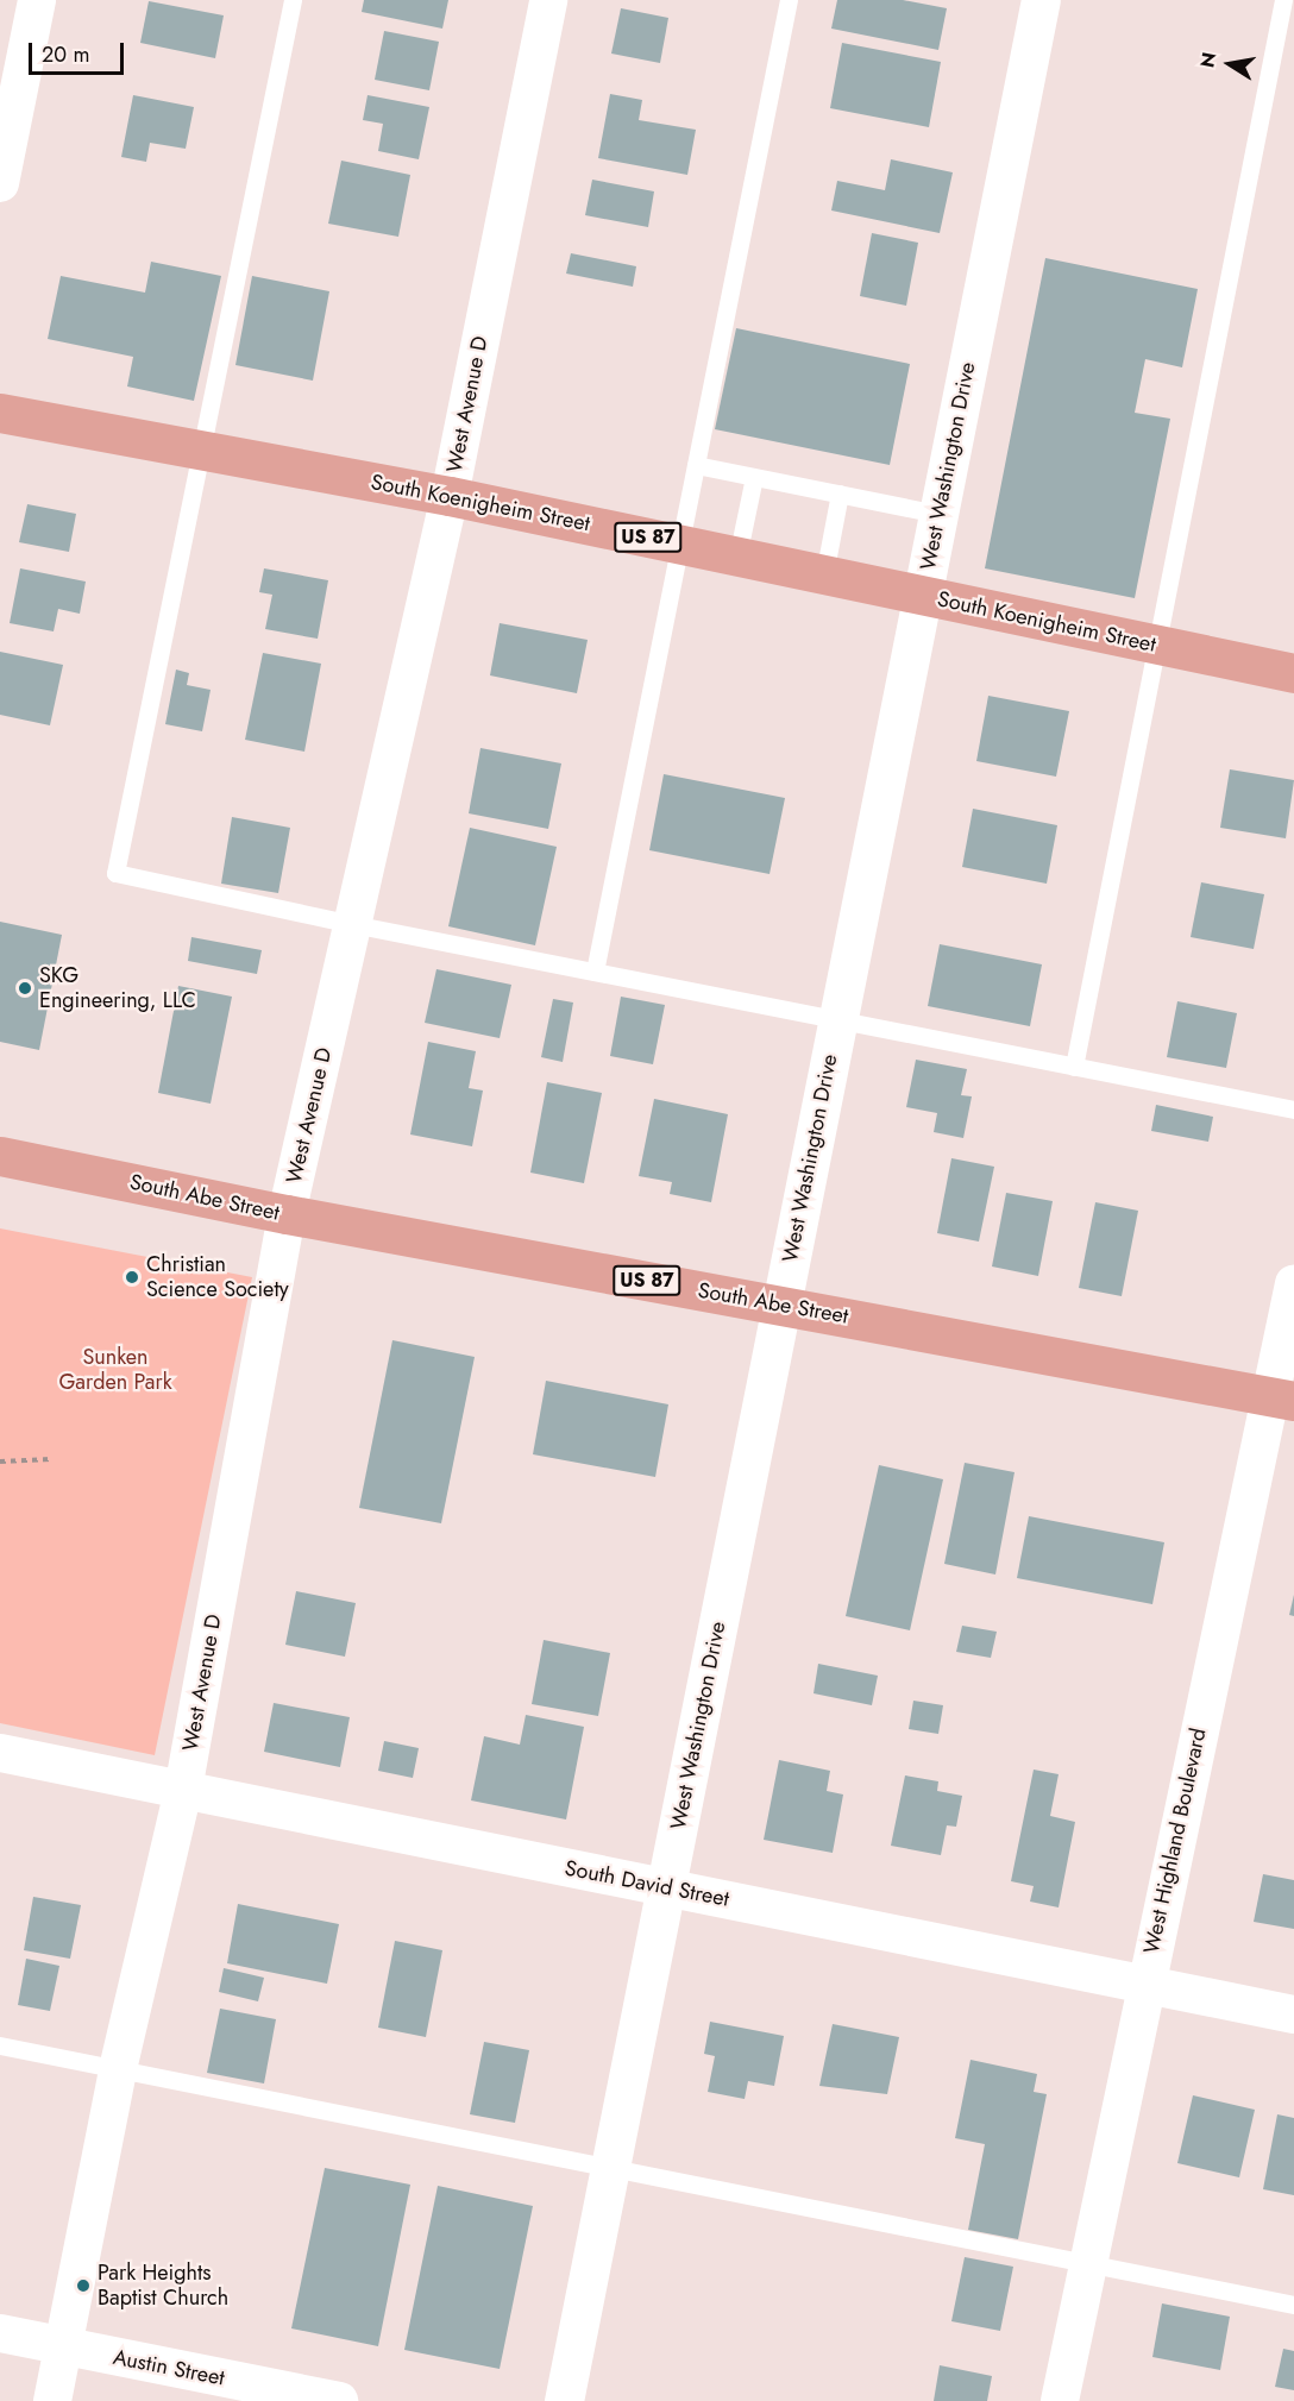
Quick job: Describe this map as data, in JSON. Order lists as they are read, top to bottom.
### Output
{
  "streets": {
    "main road": ["South Koenigheim Street", "US 87", "South Abe Street"],
    "street": [
      "West Avenue D",
      "West Washington Drive",
      "West Highland Boulevard",
      "South David Street",
      "Austin Street"
    ]
  },
  "crossings": [
    ["West Avenue D", "South Koenigheim Street"],
    ["West Avenue D", "South Abe Street"],
    ["West Avenue D", "South David Street"],
    ["West Avenue D", "Austin Street"],
    ["West Washington Drive", "South Koenigheim Street"],
    ["West Washington Drive", "South Abe Street"],
    ["West Washington Drive", "South David Street"],
    ["South Abe Street", "West Highland Boulevard"],
    ["West Highland Boulevard", "South David Street"]
  ],
  "parks": ["Sunken Garden Park"],
  "places": ["SKG Engineering, LLC", "Christian Science Society", "Park Heights Baptist Church"],
  "scale_bar": "20 m",
  "north": "left"
}
